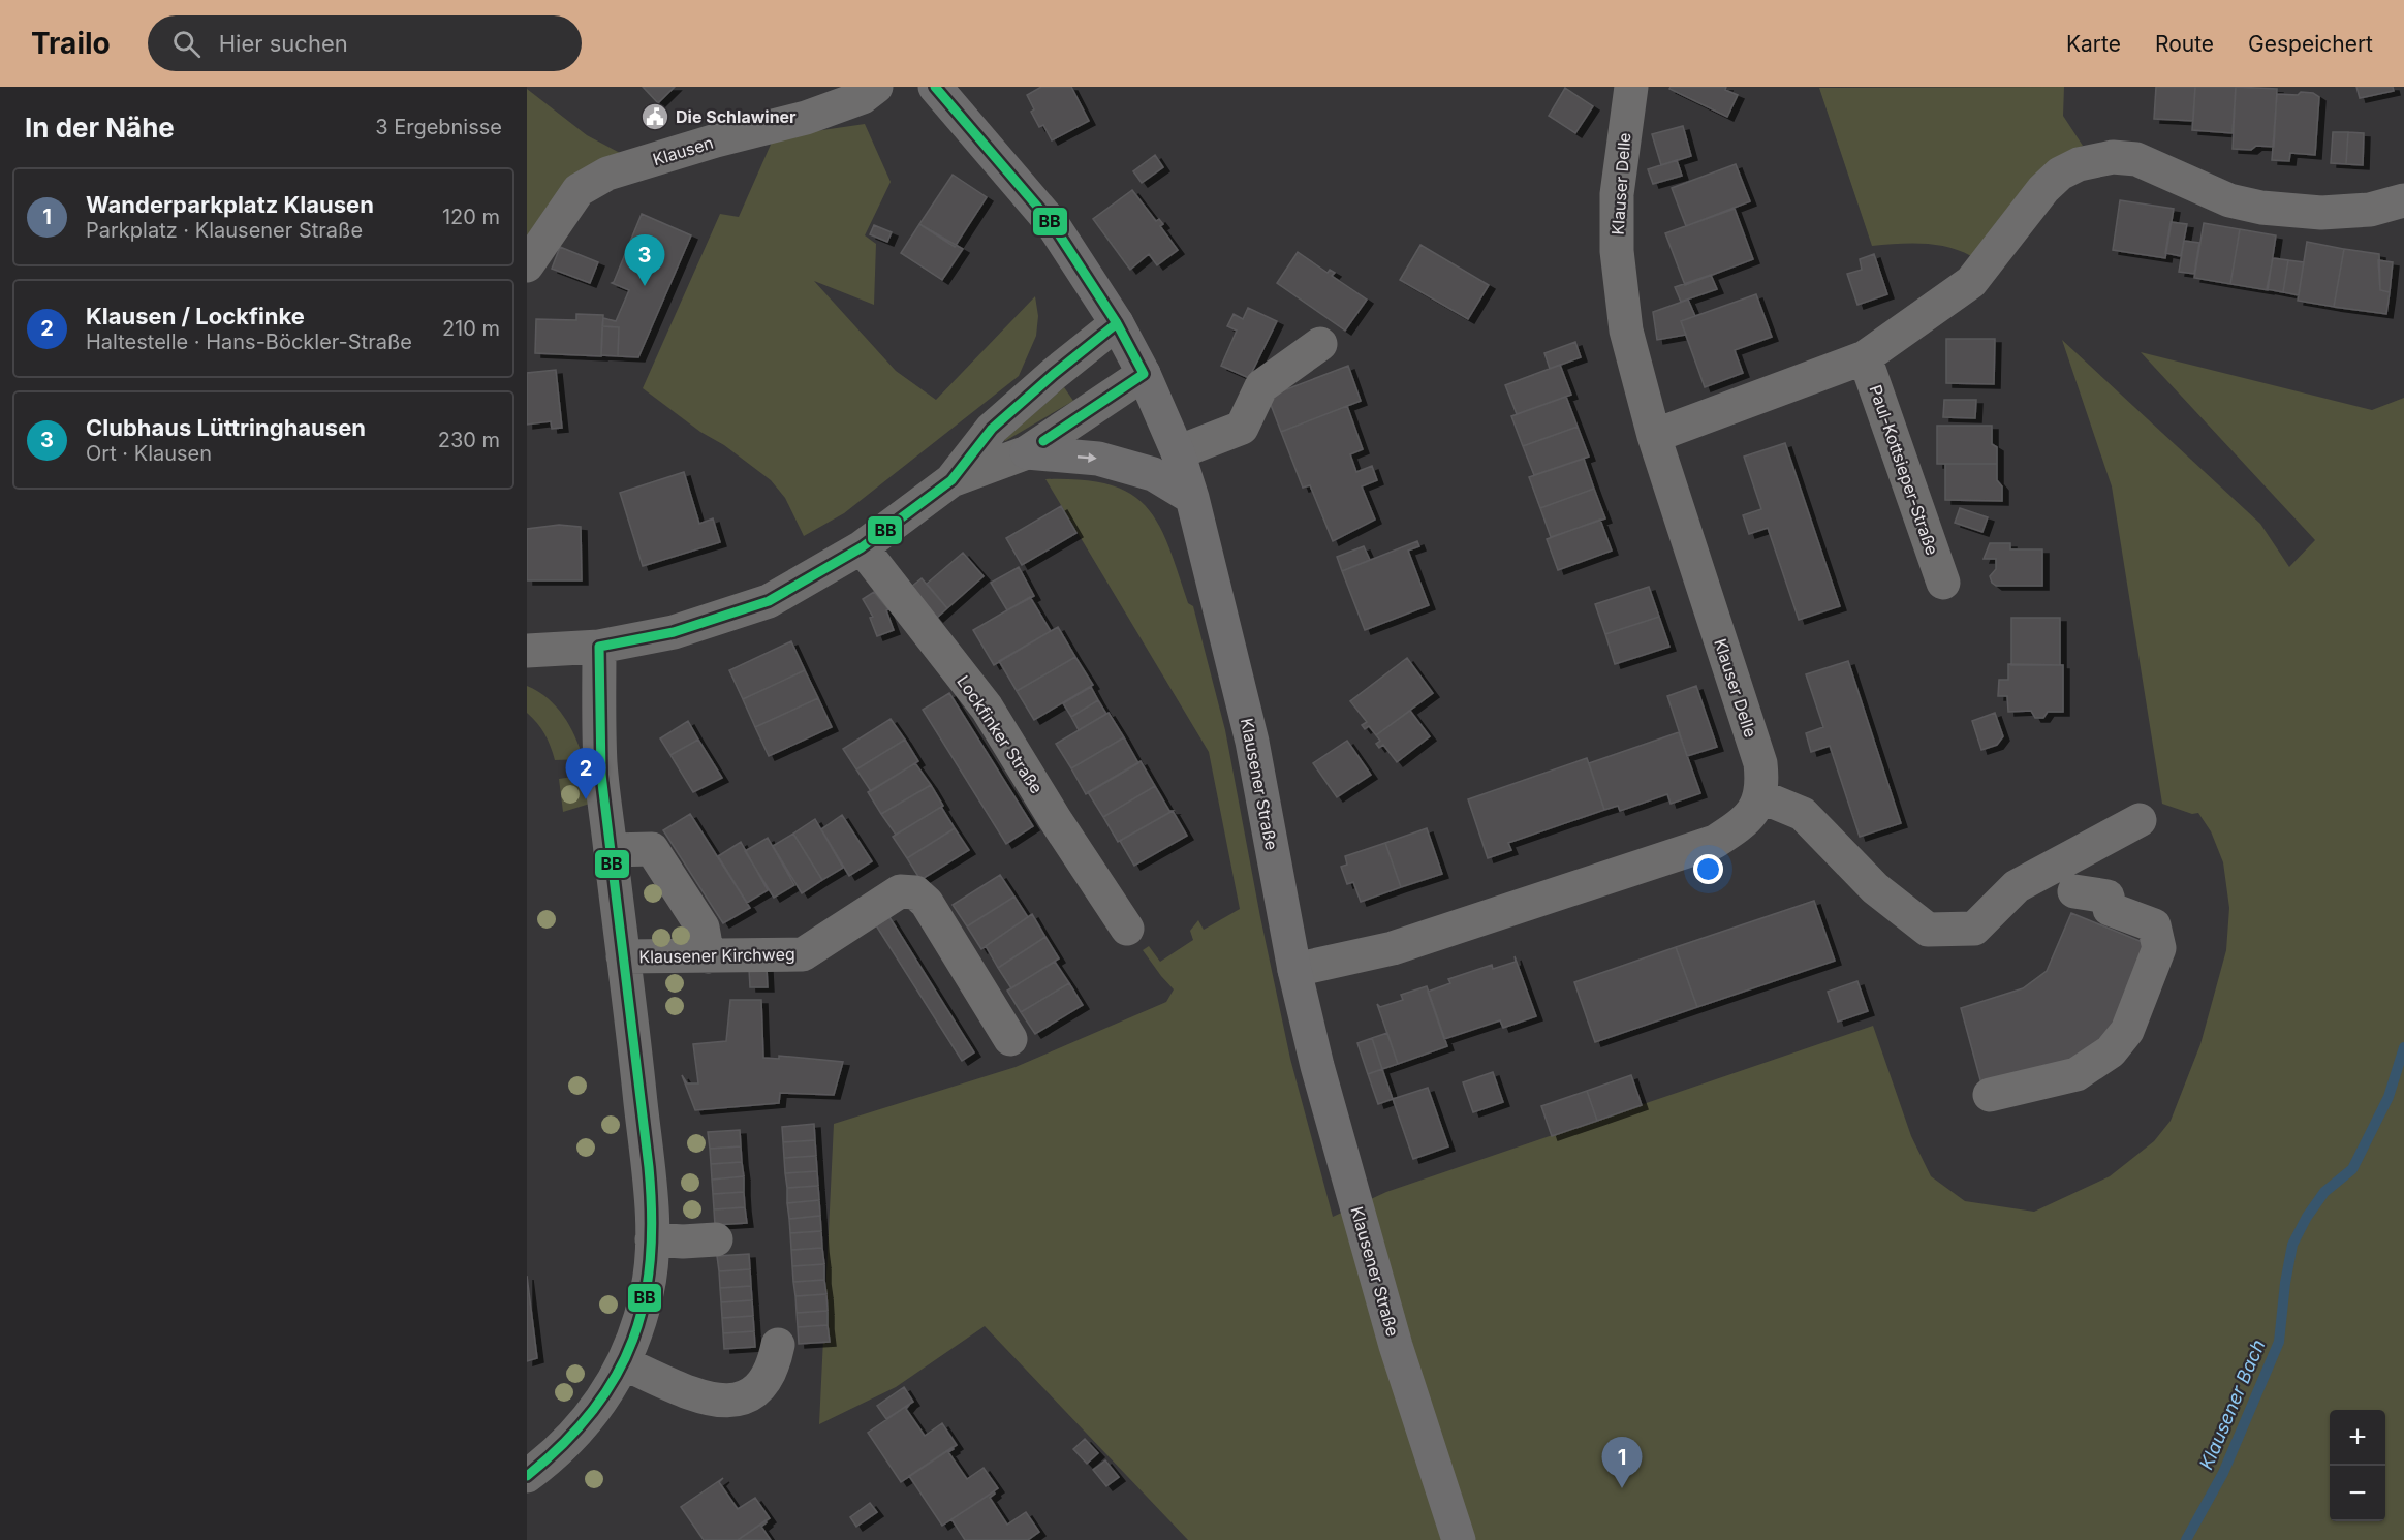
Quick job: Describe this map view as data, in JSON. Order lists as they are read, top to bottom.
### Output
{
  "streets": {
    "main road": ["Klausener Straße"],
    "street": [
      "Klausen",
      "Klauser Delle",
      "Paul-Kottsieper-Straße",
      "Lockfinker Straße",
      "Klausener Kirchweg"
    ]
  },
  "water": ["Klausener Bach"],
  "places": {
    "public building": ["Die Schlawiner"]
  },
  "lines": ["transit line BB"],
  "page": {
    "header": "Trailo",
    "search": "Hier suchen",
    "nav": ["Karte", "Route", "Gespeichert"],
    "heading": ["In der Nähe", "3 Ergebnisse"],
    "list": [
      {
        "mark": "1",
        "name": "Wanderparkplatz Klausen",
        "note": "Parkplatz · Klausener Straße",
        "value": "120 m"
      },
      {
        "mark": "2",
        "name": "Klausen / Lockfinke",
        "note": "Haltestelle · Hans-Böckler-Straße",
        "value": "210 m"
      },
      {
        "mark": "3",
        "name": "Clubhaus Lüttringhausen",
        "note": "Ort · Klausen",
        "value": "230 m"
      }
    ],
    "pins": ["3", "2", "1"],
    "map_buttons": ["+", "−"]
  }
}
